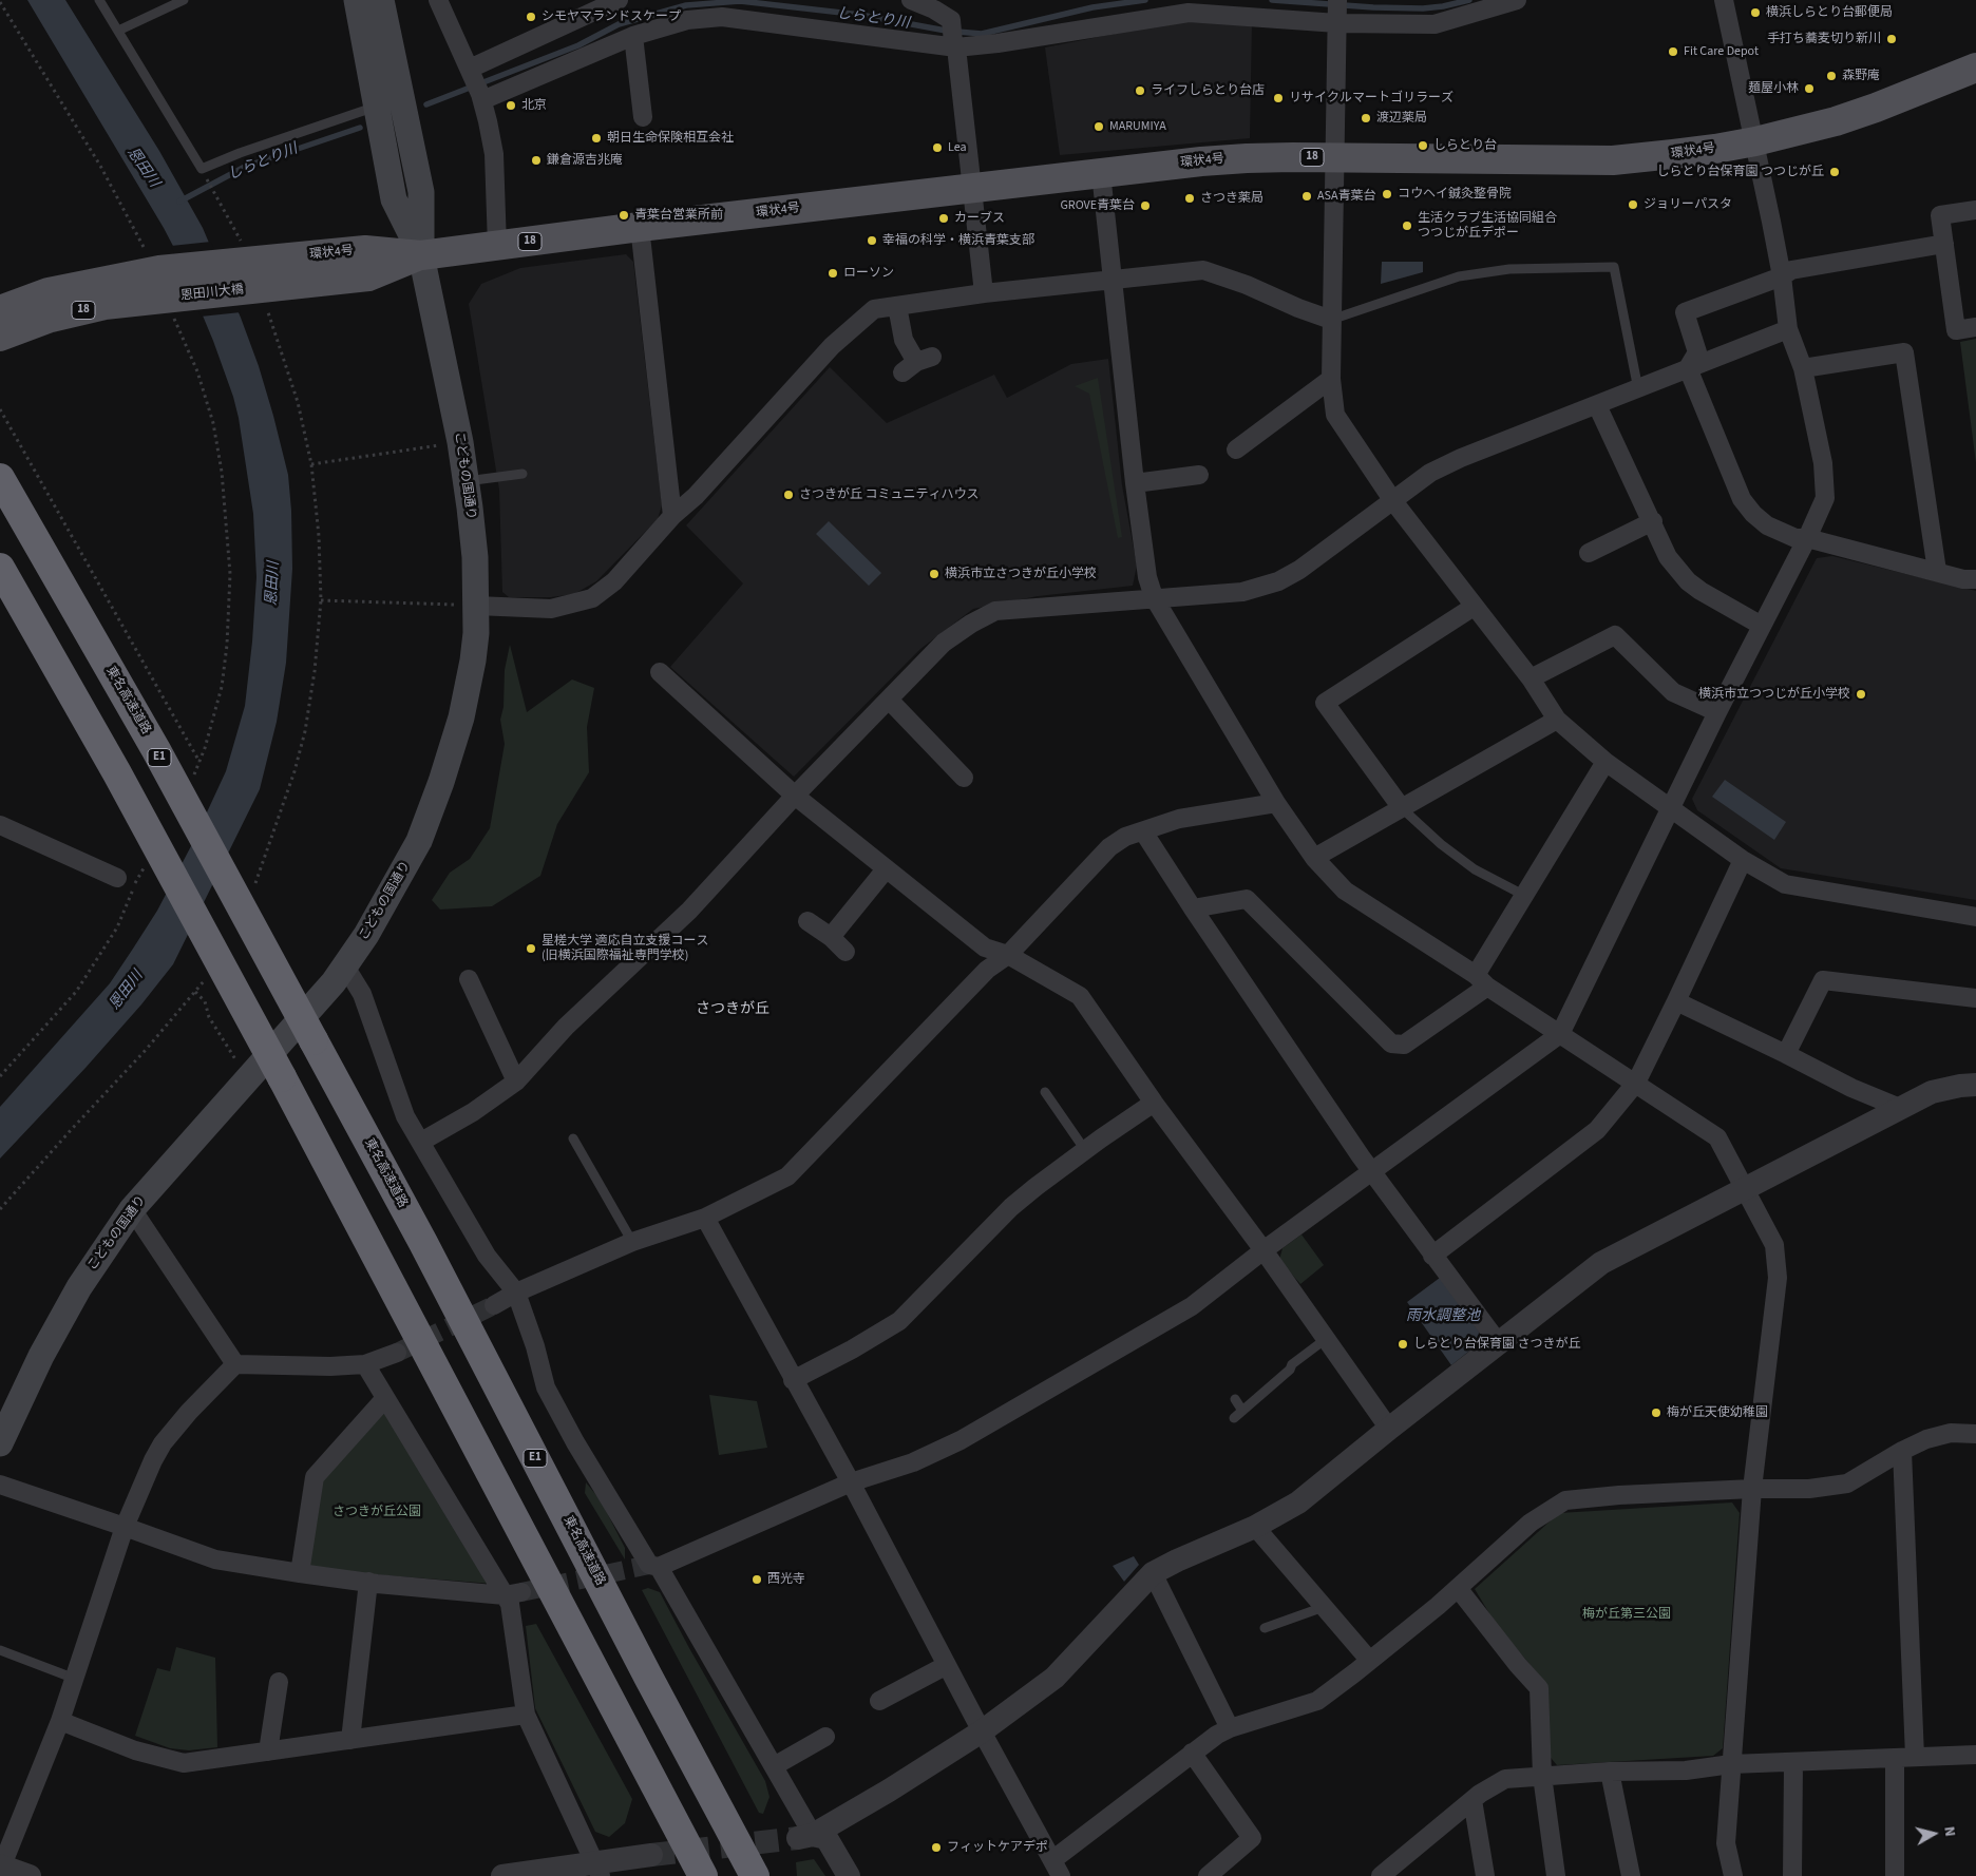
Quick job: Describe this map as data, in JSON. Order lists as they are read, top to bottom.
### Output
{
  "streets": {
    "highway": ["東名高速道路", "E1"],
    "main road": [
      "環状4号",
      "18",
      "恩田川大橋",
      "こどもの国通り"
    ]
  },
  "crossings": [
    ["環状4号", "18"],
    ["環状4号", "恩田川大橋"],
    ["環状4号", "こどもの国通り"],
    ["18", "恩田川大橋"]
  ],
  "districts": ["さつきが丘"],
  "water": ["しらとり川", "恩田川", "雨水調整池"],
  "parks": ["さつきが丘公園", "梅が丘第三公園"],
  "places": [
    "横浜しらとり台郵便局",
    "シモヤマランドスケープ",
    "手打ち蕎麦切り新川",
    "Fit Care Depot",
    "森野庵",
    "麺屋小林",
    "ライフしらとり台店",
    "リサイクルマートゴリラーズ",
    "北京",
    "渡辺薬局",
    "MARUMIYA",
    "朝日生命保険相互会社",
    "しらとり台",
    "Lea",
    "鎌倉源吉兆庵",
    "しらとり台保育園 つつじが丘",
    "コウヘイ鍼灸整骨院",
    "ASA青葉台",
    "さつき薬局",
    "ジョリーパスタ",
    "GROVE青葉台",
    "青葉台営業所前",
    "カーブス",
    "生活クラブ生活協同組合 つつじが丘デポー",
    "幸福の科学・横浜青葉支部",
    "ローソン",
    "さつきが丘 コミュニティハウス",
    "横浜市立さつきが丘小学校",
    "横浜市立つつじが丘小学校",
    "星槎大学 適応自立支援コース (旧横浜国際福祉専門学校)",
    "しらとり台保育園 さつきが丘",
    "梅が丘天使幼稚園",
    "西光寺",
    "フィットケアデポ"
  ],
  "north": "right"
}
